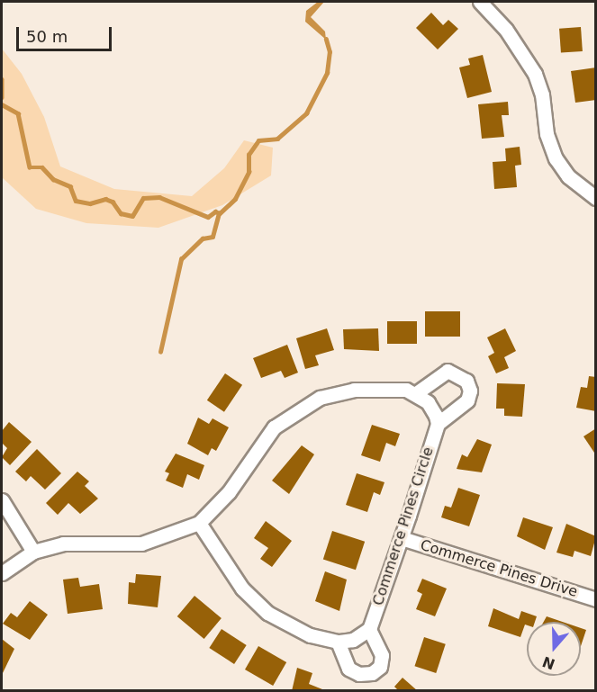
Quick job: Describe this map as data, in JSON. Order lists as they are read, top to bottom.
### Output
{
  "streets": {
    "street": ["Commerce Pines Circle", "Commerce Pines Drive"]
  },
  "crossings": [
    ["Commerce Pines Circle", "Commerce Pines Drive"]
  ],
  "scale_bar": "50 m",
  "north": "bottom"
}
